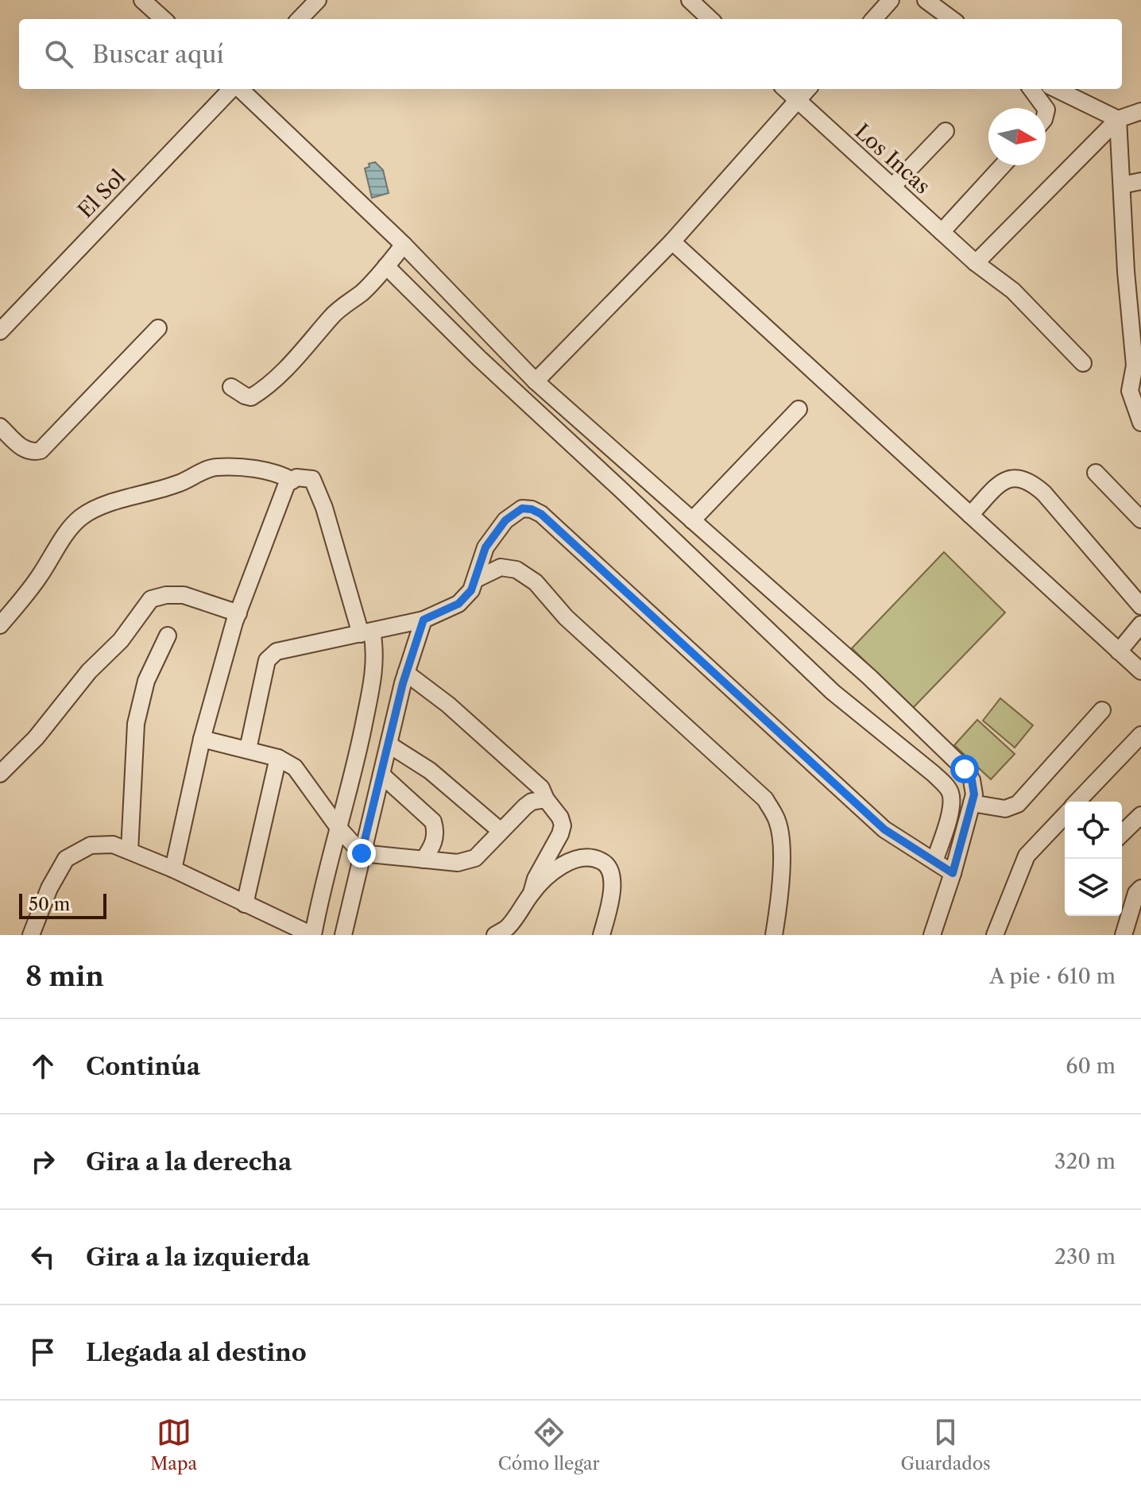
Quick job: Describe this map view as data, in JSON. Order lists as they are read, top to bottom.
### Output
{
  "streets": {
    "street": ["Los Incas", "El Sol"]
  },
  "scale_bar": "50 m",
  "north": "right",
  "page": {
    "search": "Buscar aquí",
    "scale": "50 m",
    "heading": ["8 min", "A pie · 610 m"],
    "list": [
      ["Continúa", "60 m"],
      ["Gira a la derecha", "320 m"],
      ["Gira a la izquierda", "230 m"],
      "Llegada al destino"
    ],
    "nav": ["Mapa", "Cómo llegar", "Guardados"]
  }
}
